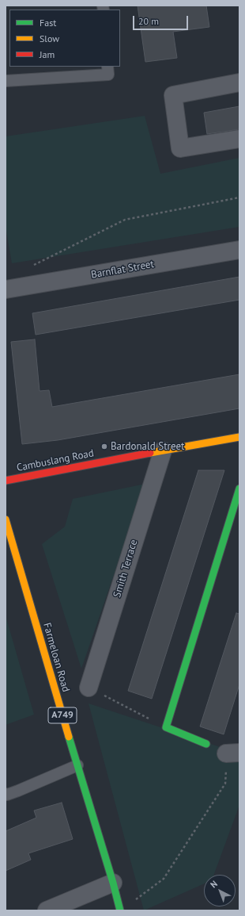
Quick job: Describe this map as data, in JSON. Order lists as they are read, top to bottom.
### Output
{
  "streets": {
    "main road": ["Cambuslang Road", "Farmeloan Road", "A749"],
    "street": ["Barnflat Street", "Smith Terrace"]
  },
  "crossings": [
    ["Cambuslang Road", "Smith Terrace"]
  ],
  "places": ["Bardonald Street"],
  "legend": ["Fast", "Slow", "Jam"],
  "scale_bar": "20 m",
  "north": "top left"
}
